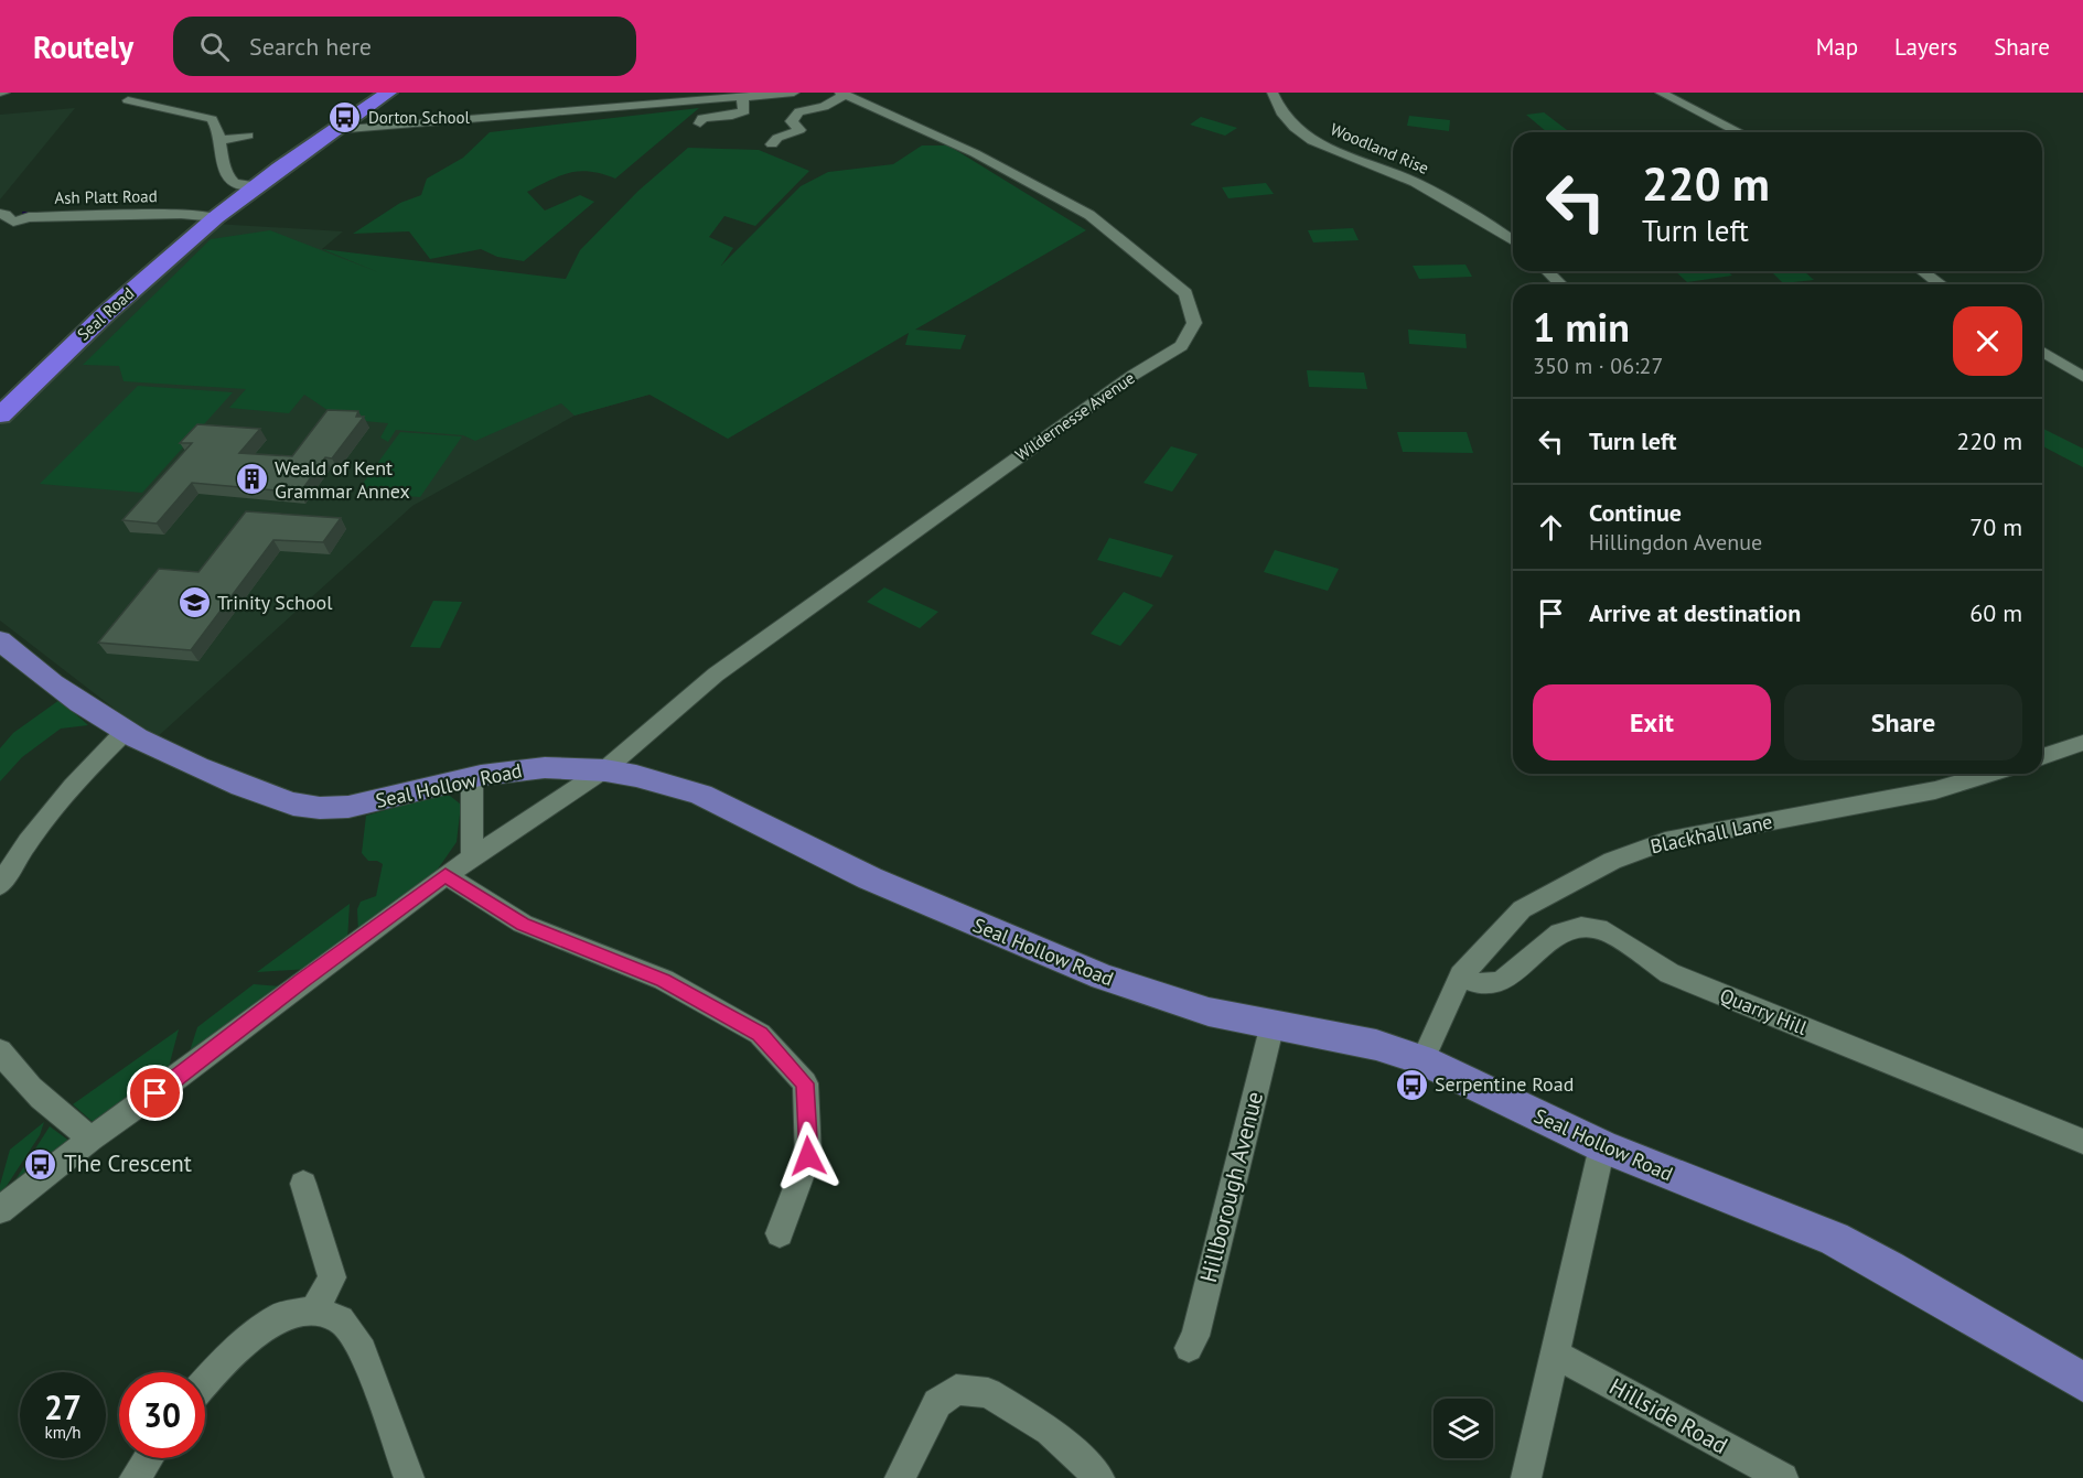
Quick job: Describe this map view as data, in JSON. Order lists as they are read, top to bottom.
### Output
{
  "streets": {
    "highway": ["Seal Road"],
    "main road": ["Seal Hollow Road"],
    "street": [
      "Woodland Rise",
      "Ash Platt Road",
      "Wildernesse Avenue",
      "Blackhall Lane",
      "Quarry Hill",
      "Hillborough Avenue",
      "Hillside Road"
    ]
  },
  "crossings": [
    ["Ash Platt Road", "Seal Road"],
    ["Wildernesse Avenue", "Seal Hollow Road"],
    ["Seal Hollow Road", "Blackhall Lane"],
    ["Seal Hollow Road", "Hillborough Avenue"],
    ["Blackhall Lane", "Quarry Hill"]
  ],
  "places": {
    "bus stop": ["Dorton School", "Serpentine Road", "The Crescent"],
    "building": ["Weald of Kent Grammar Annex"],
    "school or university": ["Trinity School"]
  },
  "page": {
    "header": "Routely",
    "search": "Search here",
    "nav": ["Map", "Layers", "Share"],
    "turn": ["220 m", "Turn left"],
    "heading": ["1 min", "350 m · 06:27"],
    "list": [
      {
        "name": "Turn left",
        "value": "220 m"
      },
      {
        "name": "Continue",
        "note": "Hillingdon Avenue",
        "value": "70 m"
      },
      {
        "name": "Arrive at destination",
        "value": "60 m"
      }
    ],
    "buttons": ["Exit", "Share"],
    "speed": "27 km/h",
    "limit": "30"
  }
}
